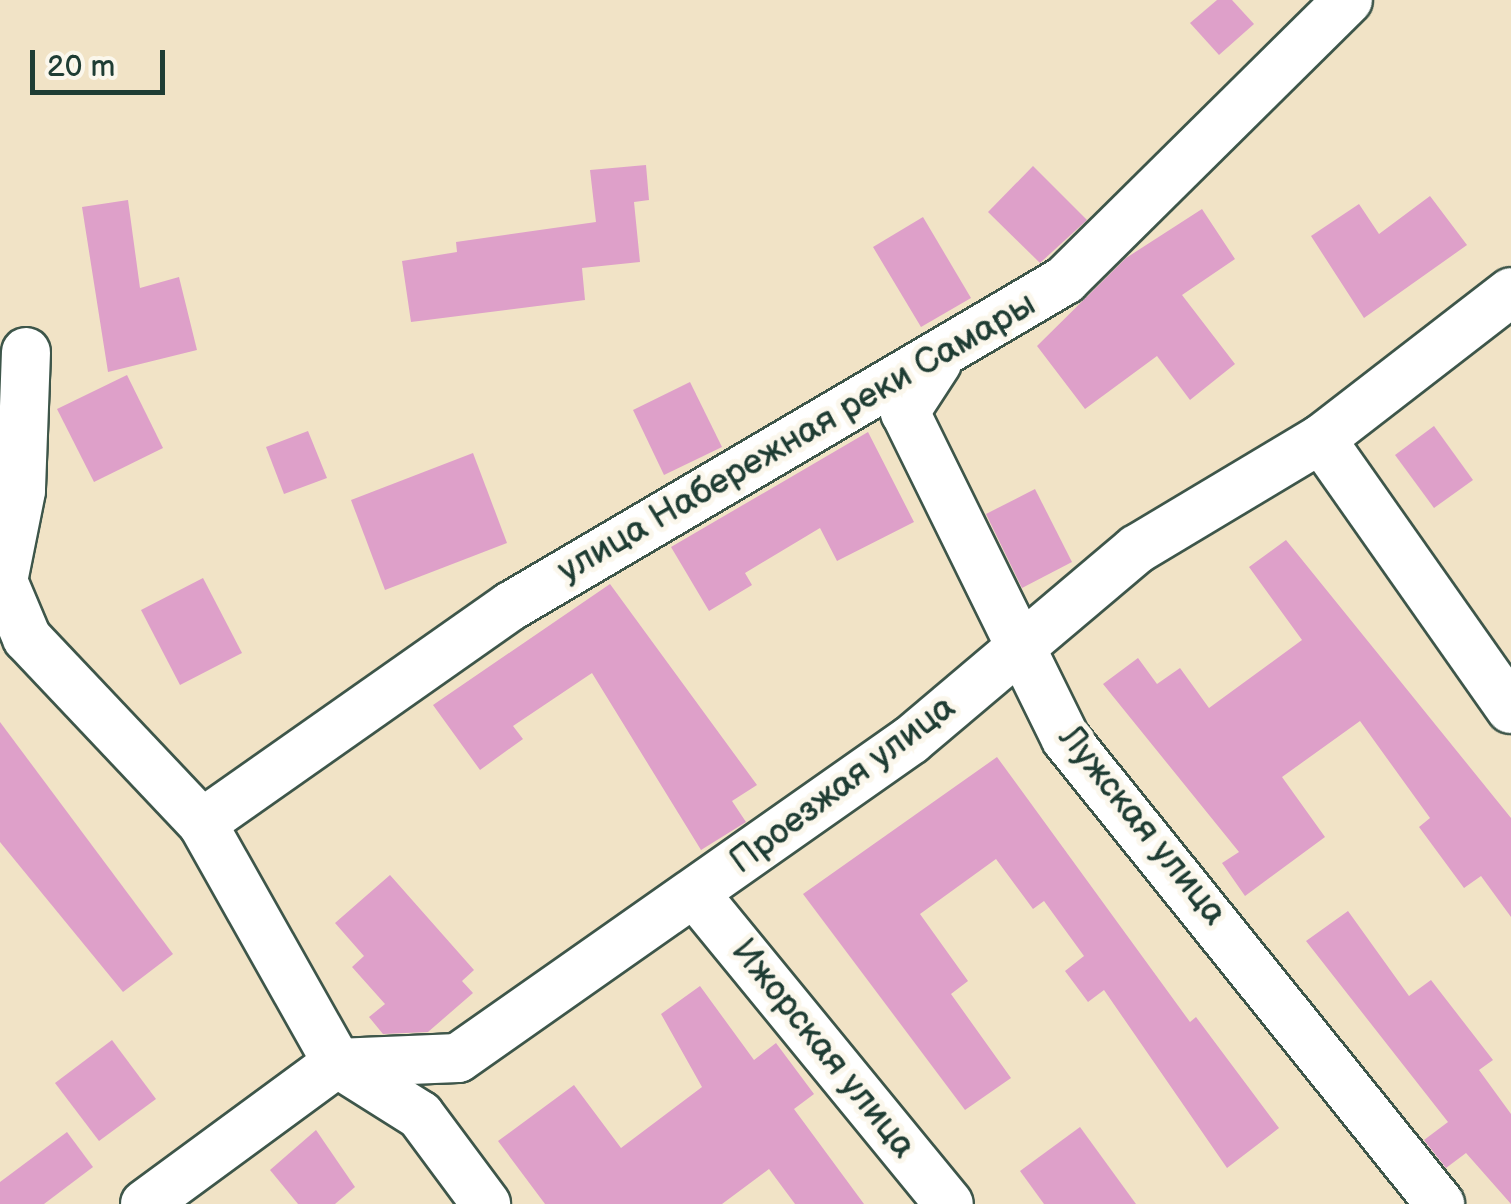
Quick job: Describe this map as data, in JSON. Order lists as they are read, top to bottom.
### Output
{
  "streets": {
    "street": [
      "улица Набережная реки Самары",
      "Проезжая улица",
      "Лужская улица",
      "Ижорская улица"
    ]
  },
  "crossings": [
    ["улица Набережная реки Самары", "Лужская улица"],
    ["Проезжая улица", "Лужская улица"],
    ["Проезжая улица", "Ижорская улица"]
  ],
  "scale_bar": "20 m"
}
